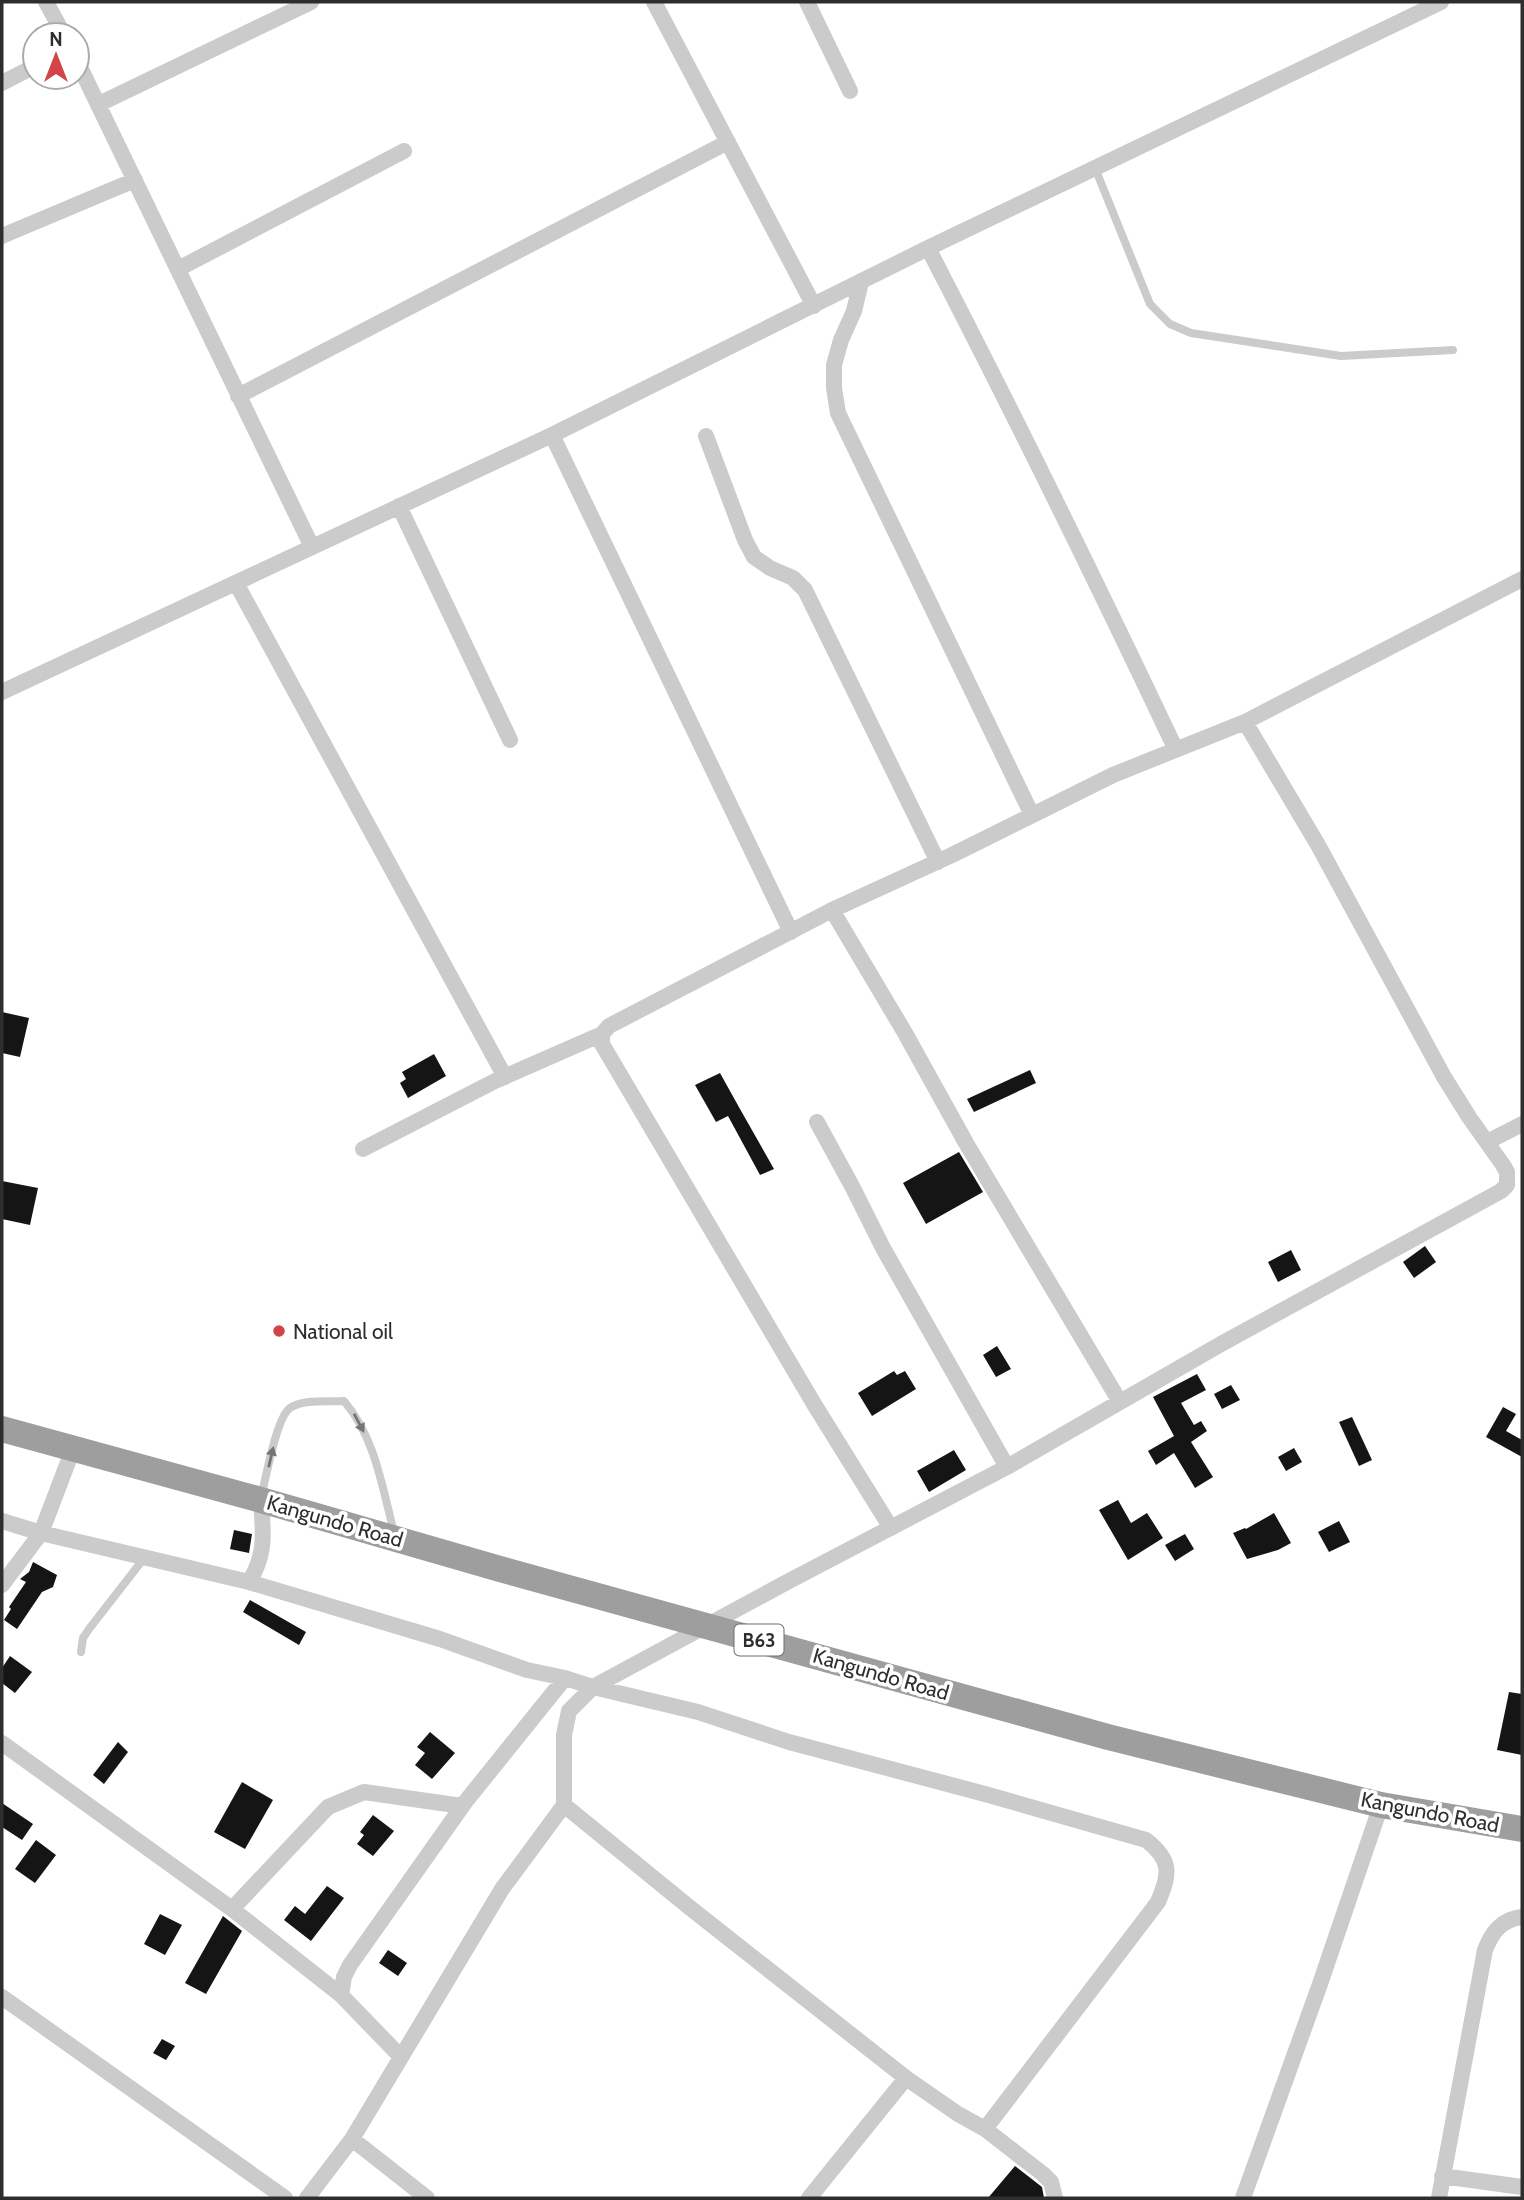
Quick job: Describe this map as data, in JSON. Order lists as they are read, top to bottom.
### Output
{
  "streets": {
    "highway": ["Kangundo Road", "B63"]
  },
  "places": ["National oil"],
  "north": "top"
}
